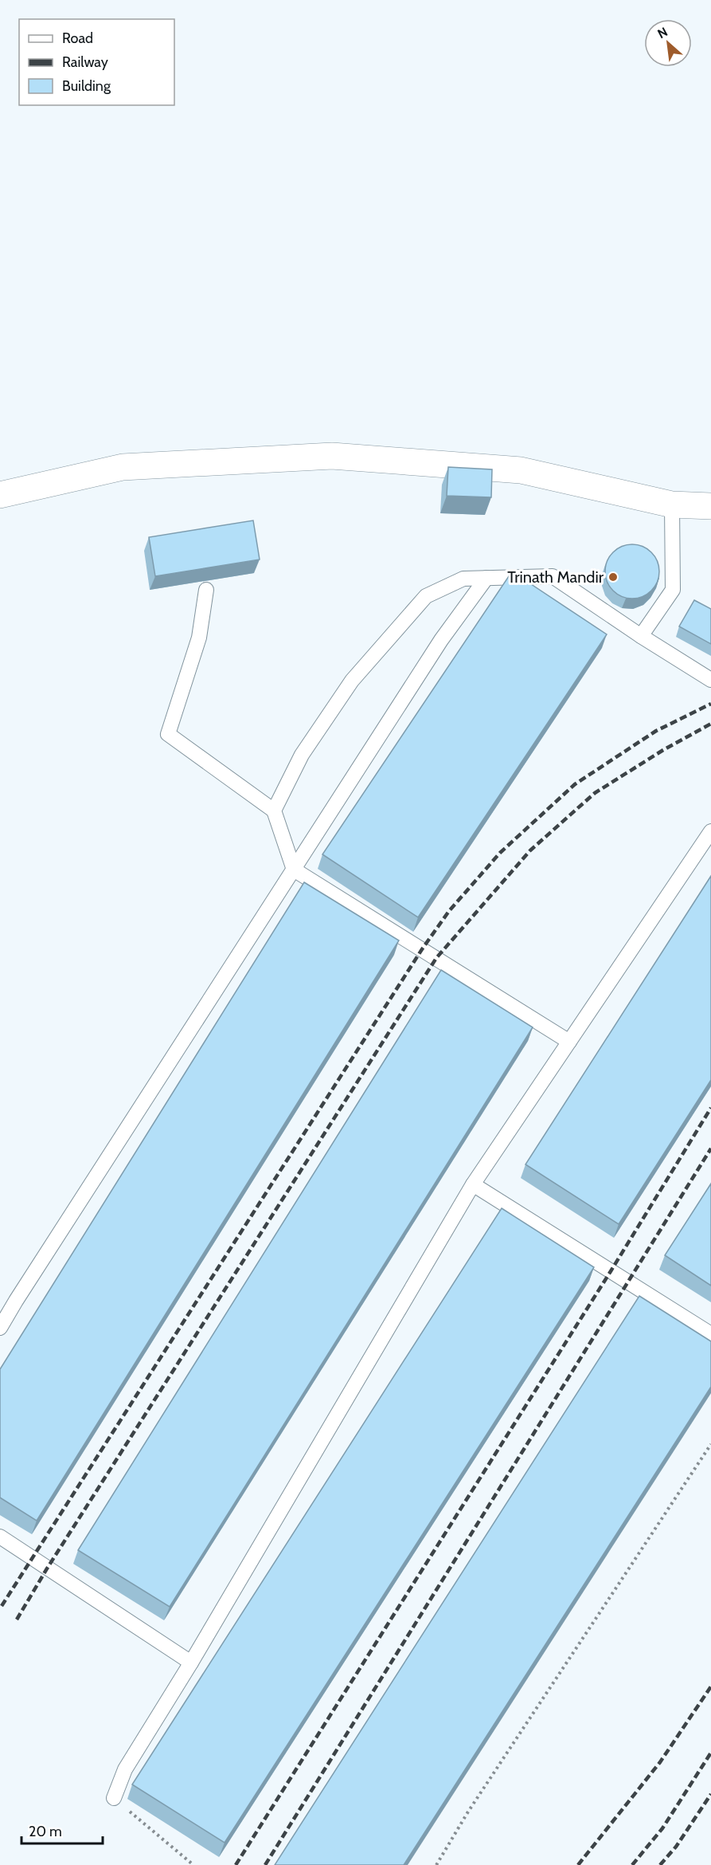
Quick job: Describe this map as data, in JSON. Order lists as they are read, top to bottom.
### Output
{
  "places": ["Trinath Mandir"],
  "legend": ["Road", "Railway", "Building"],
  "scale_bar": "20 m",
  "north": "top left"
}
